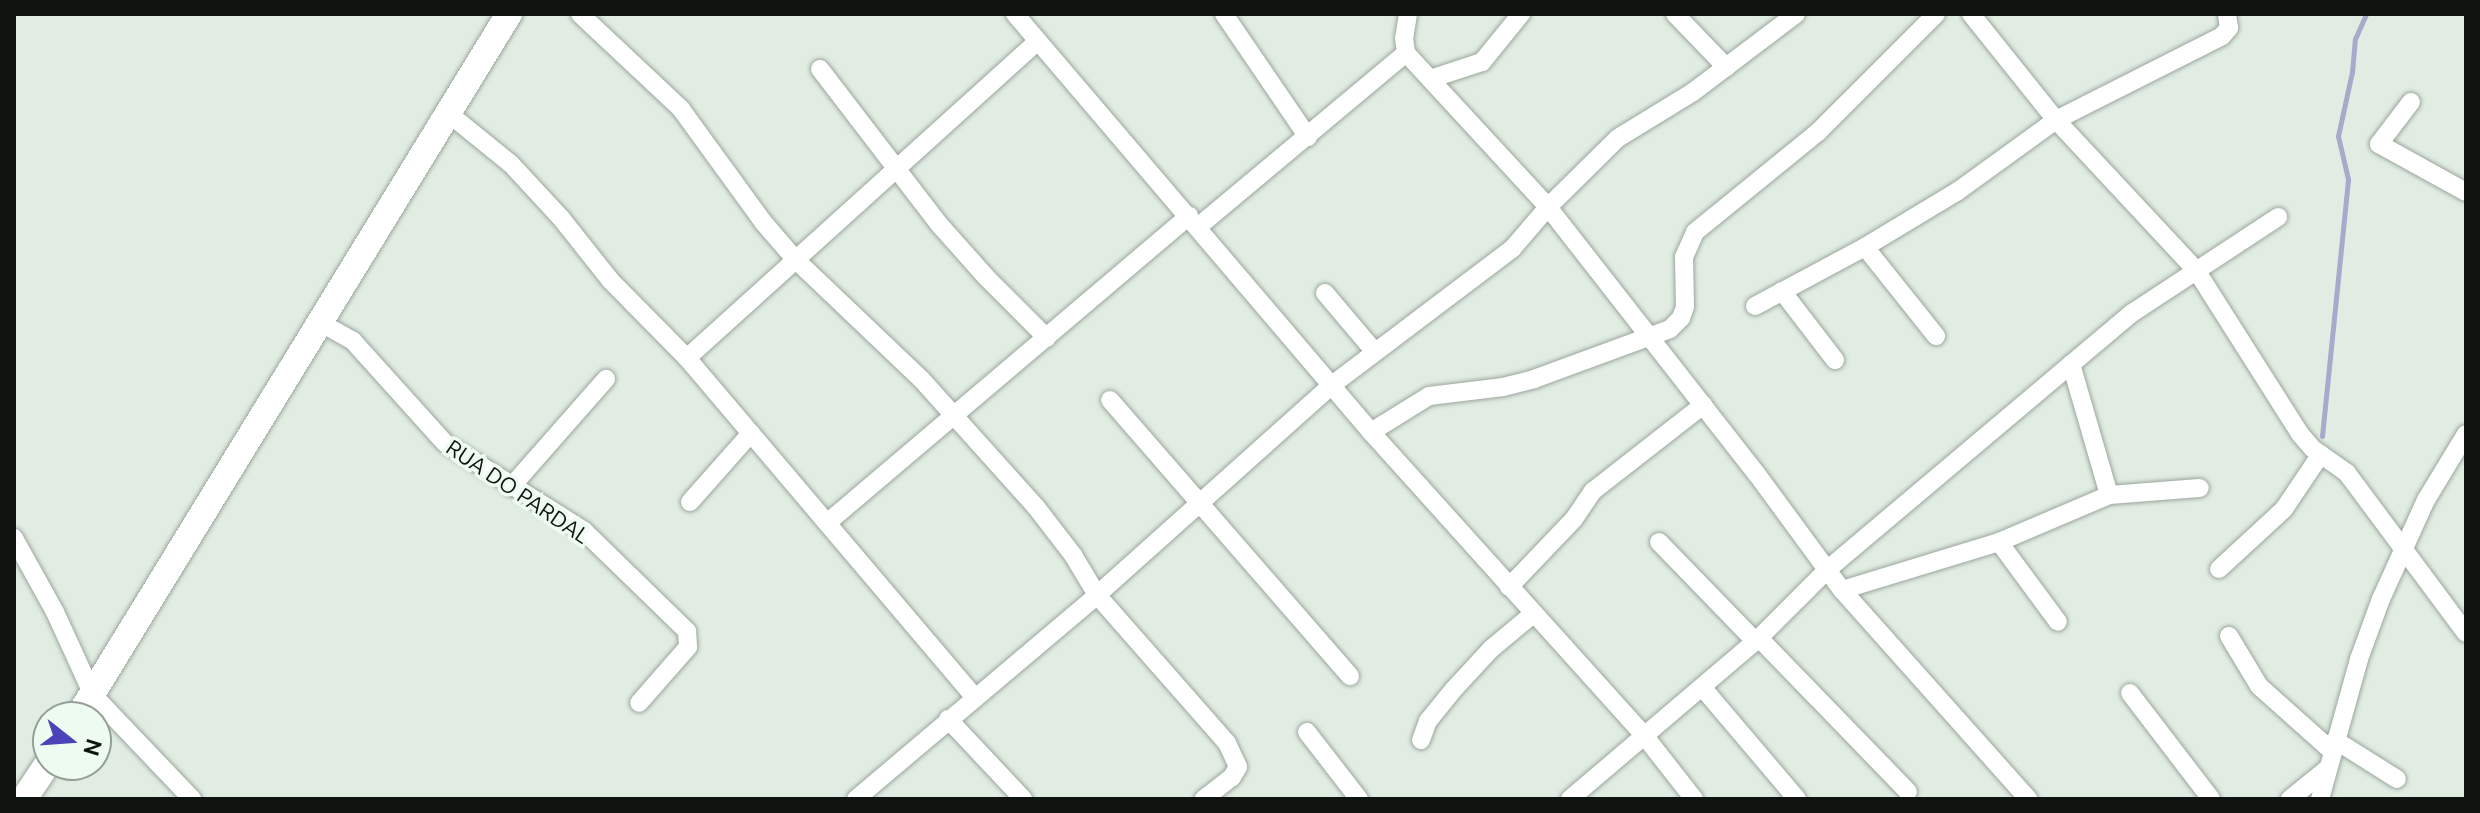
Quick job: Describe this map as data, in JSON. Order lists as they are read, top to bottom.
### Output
{
  "streets": {
    "street": ["RUA DO PARDAL"]
  },
  "north": "right"
}
